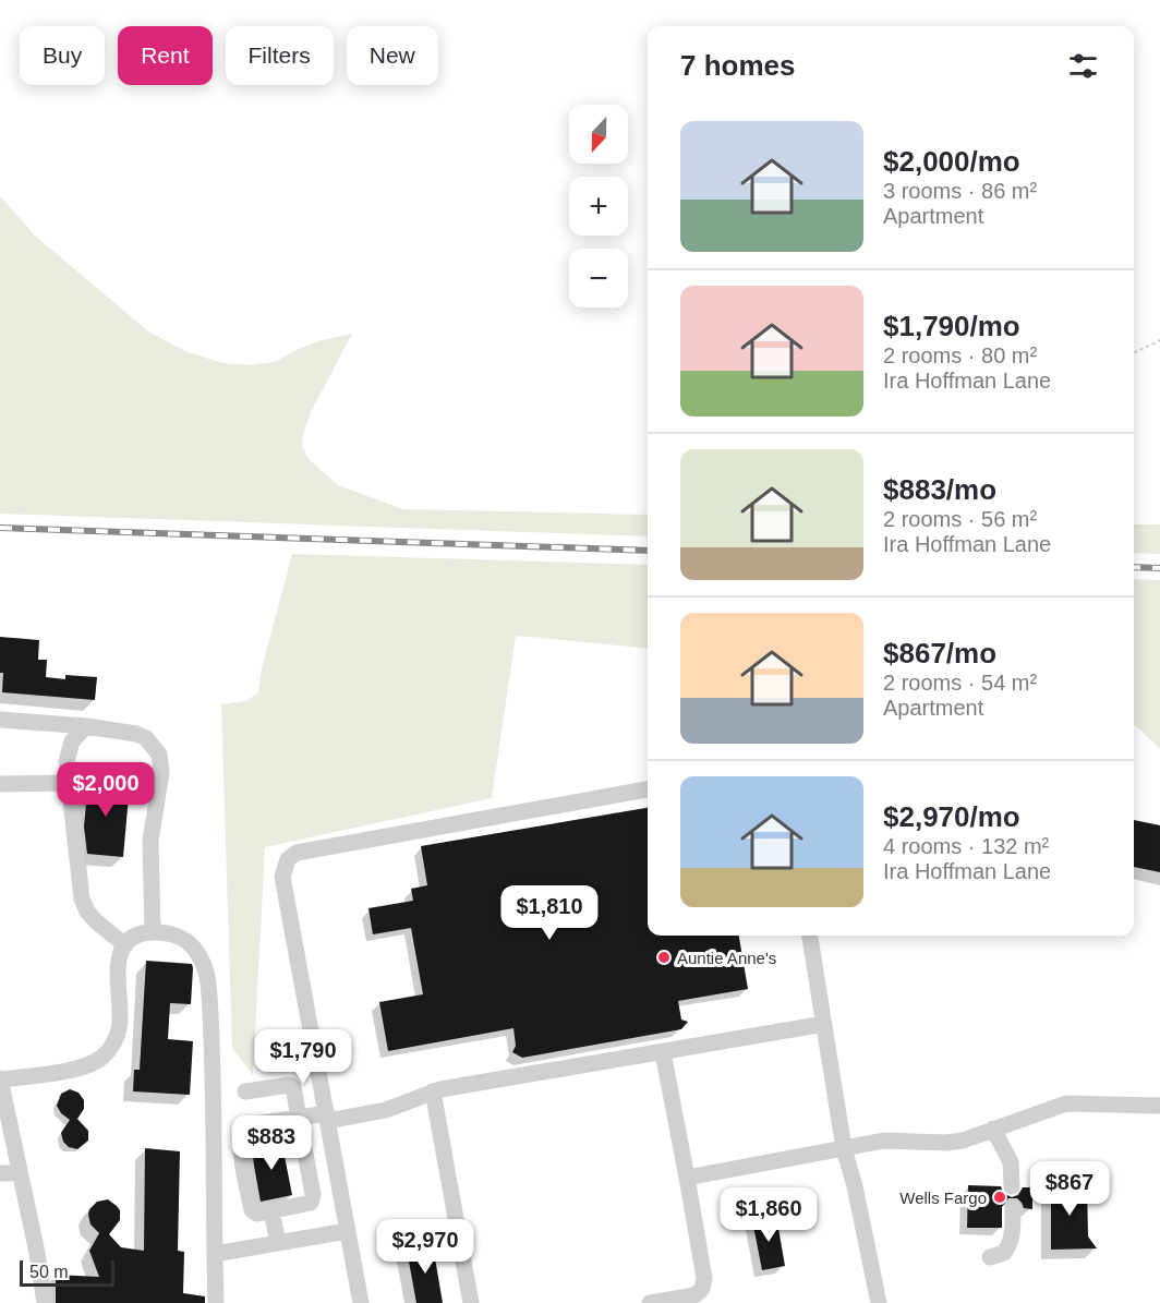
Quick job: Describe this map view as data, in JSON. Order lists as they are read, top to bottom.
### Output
{
  "places": ["Auntie Anne's", "Wells Fargo"],
  "scale_bar": "50 m",
  "north": "bottom",
  "page": {
    "chip": [
      "Buy",
      "Rent",
      "Filters",
      "New"
    ],
    "heading": "7 homes",
    "map_buttons": ["+", "−"],
    "list": [
      {
        "name": "$2,000/mo",
        "note": "3 rooms · 86 m² · Apartment"
      },
      {
        "name": "$1,790/mo",
        "note": "2 rooms · 80 m² · Ira Hoffman Lane"
      },
      {
        "name": "$883/mo",
        "note": "2 rooms · 56 m² · Ira Hoffman Lane"
      },
      {
        "name": "$867/mo",
        "note": "2 rooms · 54 m² · Apartment"
      },
      {
        "name": "$2,970/mo",
        "note": "4 rooms · 132 m² · Ira Hoffman Lane"
      }
    ],
    "price": [
      "$2,000",
      "$1,810",
      "$1,790",
      "$883",
      "$867",
      "$1,860",
      "$2,970"
    ],
    "scale": "50 m"
  }
}
